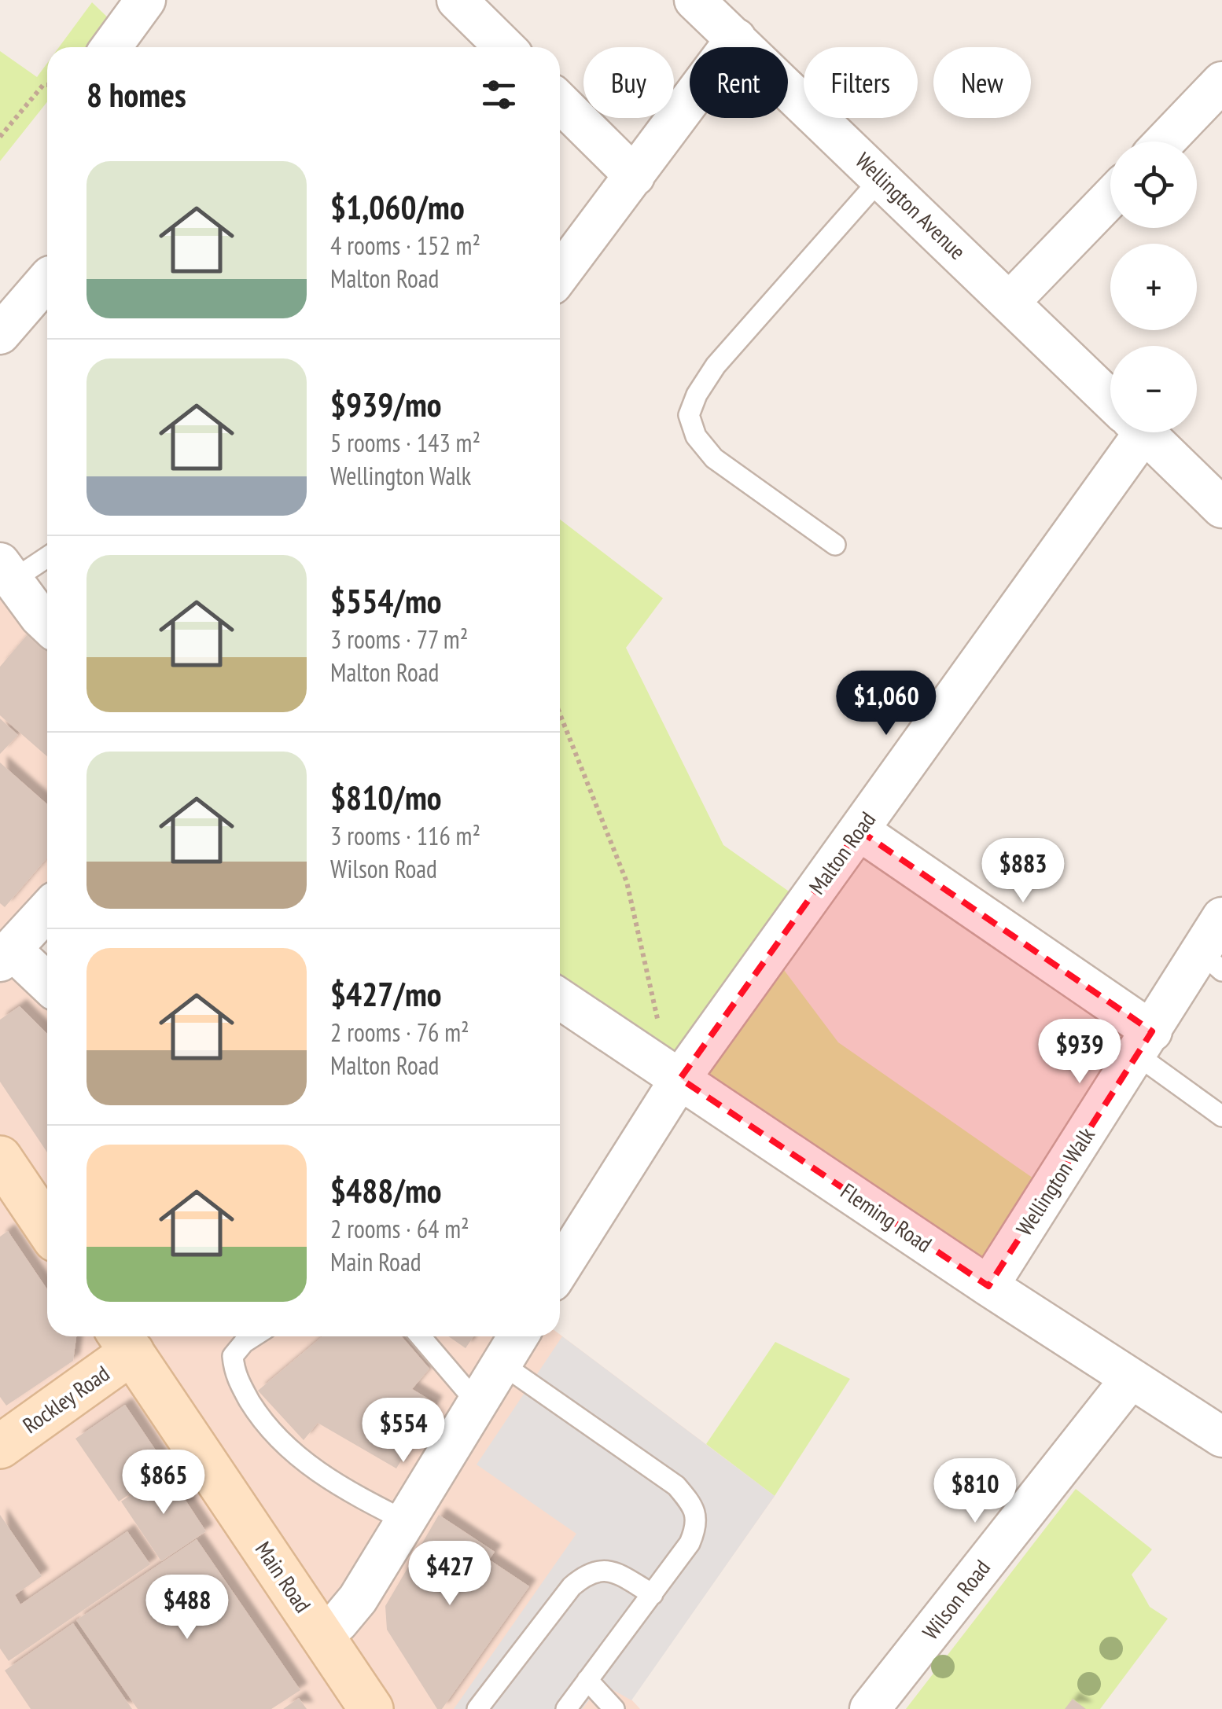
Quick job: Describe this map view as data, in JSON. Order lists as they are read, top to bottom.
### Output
{
  "streets": {
    "main road": ["Rockley Road", "Main Road"],
    "street": [
      "Wellington Avenue",
      "Malton Road",
      "Wellington Walk",
      "Fleming Road",
      "Wilson Road"
    ]
  },
  "crossings": [
    ["Malton Road", "Fleming Road"],
    ["Wellington Walk", "Fleming Road"],
    ["Fleming Road", "Wilson Road"],
    ["Rockley Road", "Main Road"]
  ],
  "page": {
    "chip": [
      "Buy",
      "Rent",
      "Filters",
      "New"
    ],
    "heading": "8 homes",
    "map_buttons": ["+", "−"],
    "list": [
      {
        "name": "$1,060/mo",
        "note": "4 rooms · 152 m² · Malton Road"
      },
      {
        "name": "$939/mo",
        "note": "5 rooms · 143 m² · Wellington Walk"
      },
      {
        "name": "$554/mo",
        "note": "3 rooms · 77 m² · Malton Road"
      },
      {
        "name": "$810/mo",
        "note": "3 rooms · 116 m² · Wilson Road"
      },
      {
        "name": "$427/mo",
        "note": "2 rooms · 76 m² · Malton Road"
      },
      {
        "name": "$488/mo",
        "note": "2 rooms · 64 m² · Main Road"
      }
    ],
    "price": [
      "$1,060",
      "$883",
      "$939",
      "$554",
      "$865",
      "$810",
      "$427",
      "$488"
    ]
  }
}
